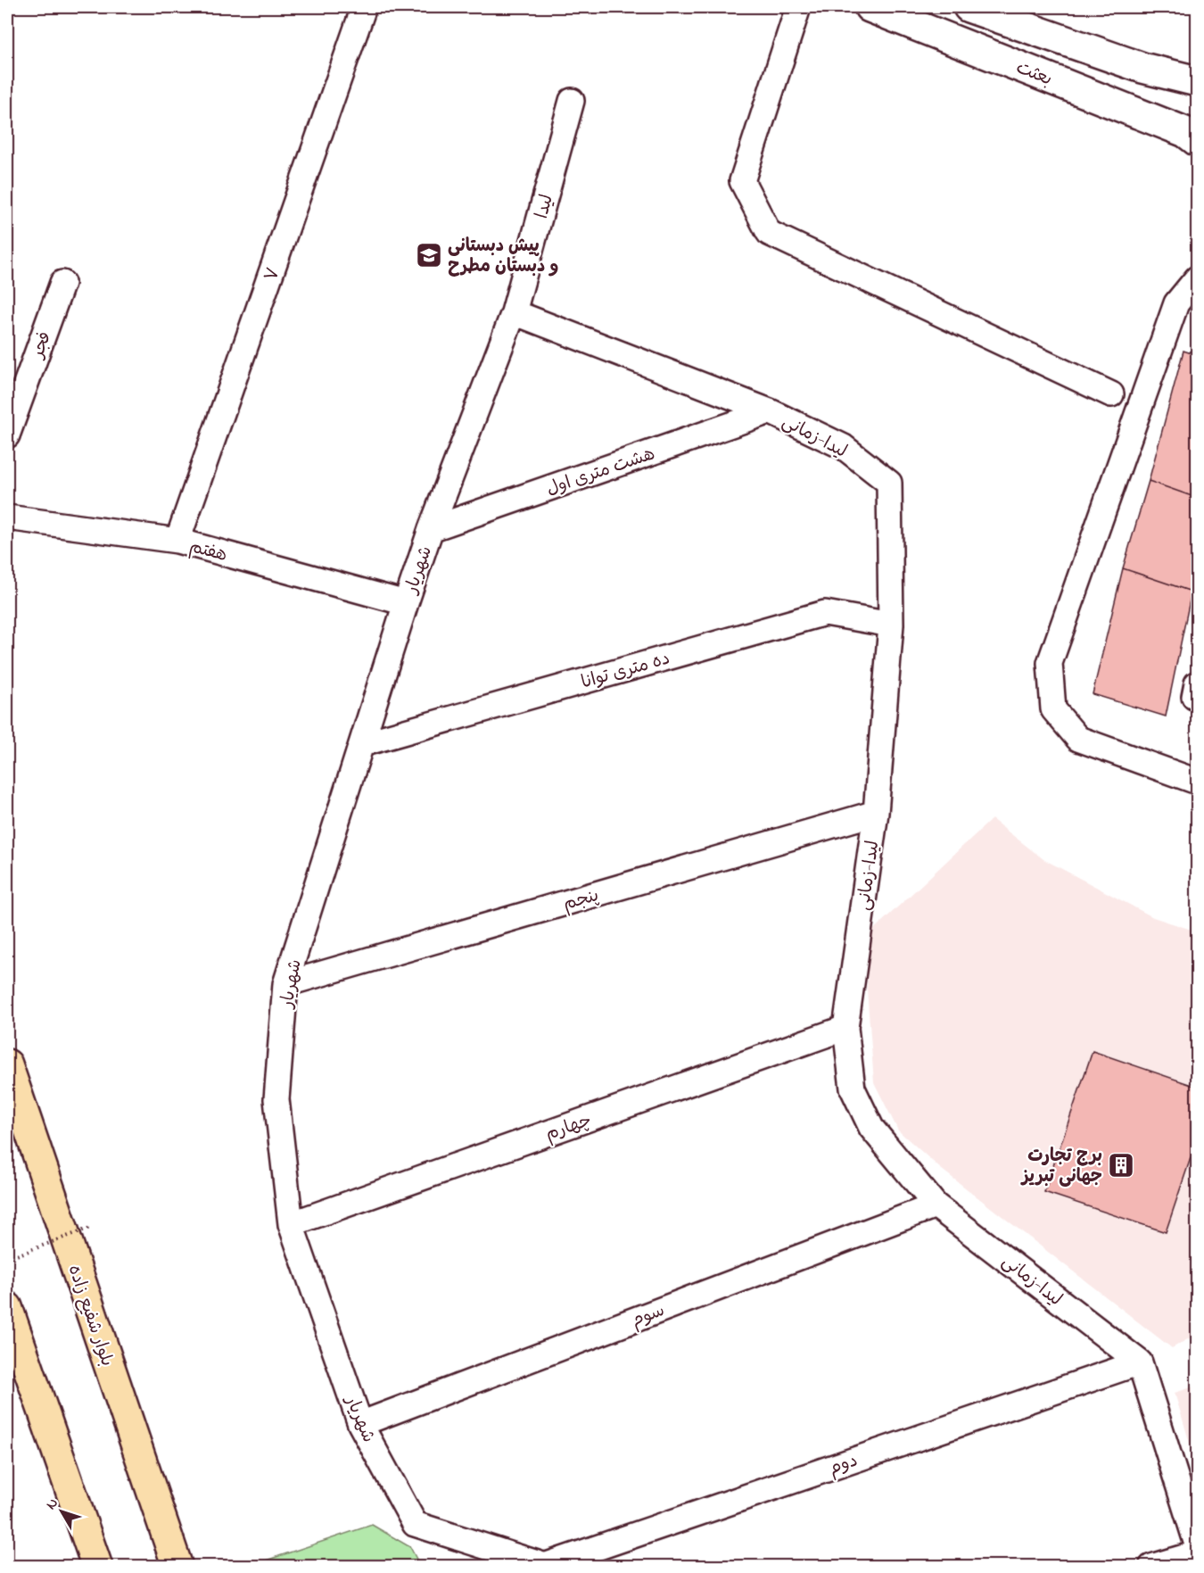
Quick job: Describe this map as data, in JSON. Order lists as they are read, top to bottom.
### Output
{
  "streets": {
    "main road": ["بعثت", "بلوار شفیع زاده"],
    "street": [
      "لیدا",
      "۷",
      "فجر",
      "لیدا-زمانی",
      "هشت متری اول",
      "هفتم",
      "شهریار",
      "ده متری توانا",
      "پنجم",
      "چهارم",
      "سوم",
      "دوم"
    ]
  },
  "crossings": [
    ["لیدا", "لیدا-زمانی"],
    ["لیدا", "شهریار"],
    ["۷", "هفتم"],
    ["لیدا-زمانی", "هشت متری اول"],
    ["لیدا-زمانی", "شهریار"],
    ["لیدا-زمانی", "ده متری توانا"],
    ["لیدا-زمانی", "پنجم"],
    ["لیدا-زمانی", "چهارم"],
    ["لیدا-زمانی", "سوم"],
    ["لیدا-زمانی", "دوم"],
    ["هشت متری اول", "شهریار"],
    ["هفتم", "شهریار"],
    ["شهریار", "ده متری توانا"],
    ["شهریار", "پنجم"],
    ["شهریار", "چهارم"],
    ["شهریار", "سوم"],
    ["شهریار", "دوم"]
  ],
  "places": {
    "school or university": ["پیش دبستانی و دبستان مطرح"],
    "building": ["برج تجارت جهانی تبریز"]
  },
  "north": "top left"
}
